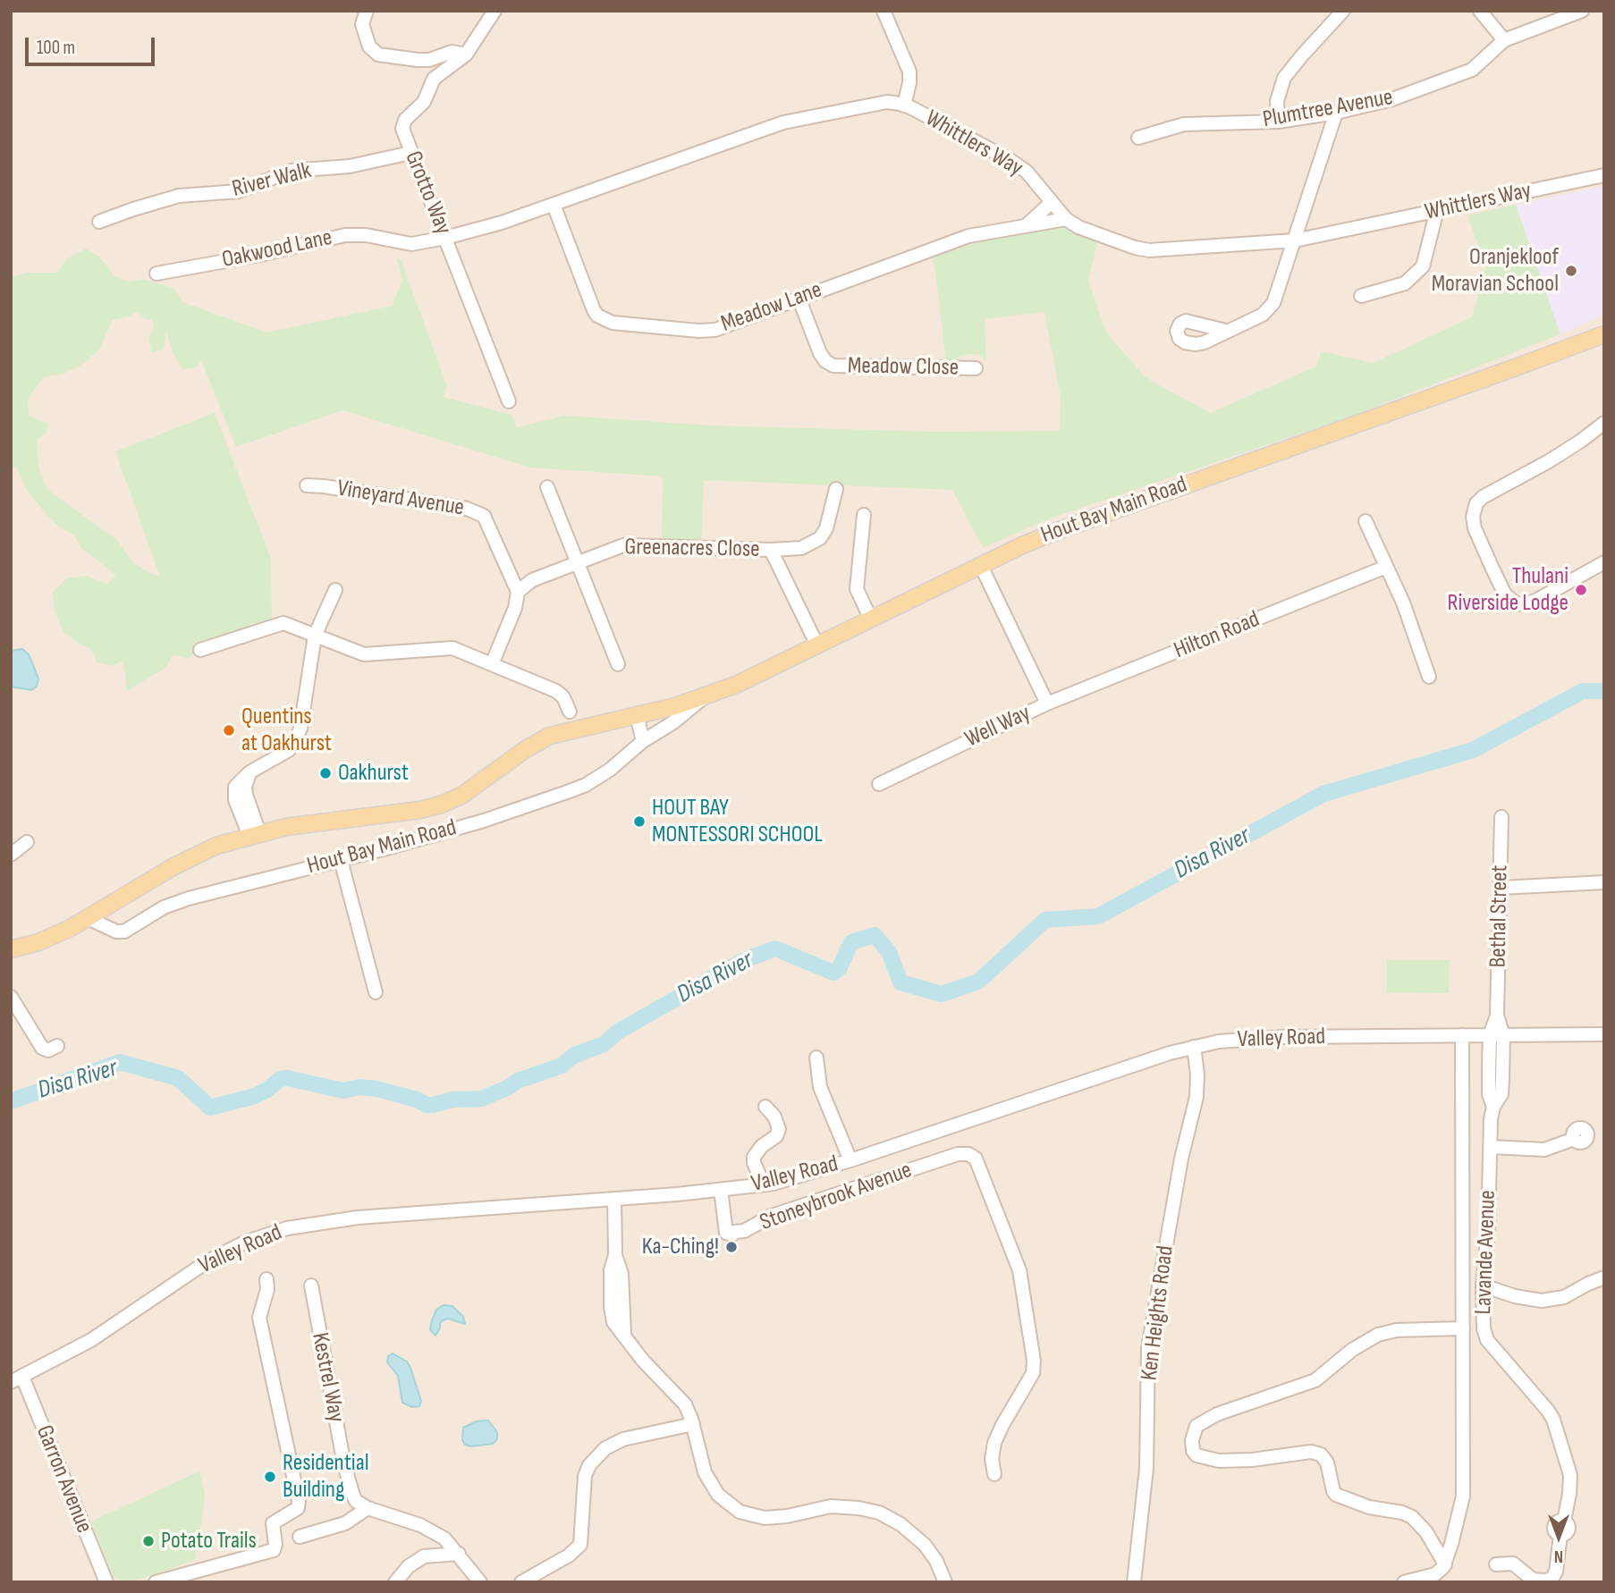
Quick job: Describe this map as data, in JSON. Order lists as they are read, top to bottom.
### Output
{
  "streets": {
    "main road": ["Hout Bay Main Road"],
    "street": [
      "Plumtree Avenue",
      "Whittlers Way",
      "River Walk",
      "Grotto Way",
      "Oakwood Lane",
      "Meadow Lane",
      "Meadow Close",
      "Vineyard Avenue",
      "Greenacres Close",
      "Hilton Road",
      "Well Way",
      "Bethal Street",
      "Valley Road",
      "Stoneybrook Avenue",
      "Lavande Avenue",
      "Ken Heights Road",
      "Kestrel Way",
      "Garron Avenue"
    ]
  },
  "crossings": [
    ["Whittlers Way", "Grotto Way"],
    ["Whittlers Way", "Oakwood Lane"],
    ["Whittlers Way", "Meadow Lane"],
    ["River Walk", "Grotto Way"],
    ["Grotto Way", "Oakwood Lane"],
    ["Meadow Lane", "Meadow Close"],
    ["Vineyard Avenue", "Greenacres Close"],
    ["Hout Bay Main Road", "Greenacres Close"],
    ["Hout Bay Main Road", "Well Way"],
    ["Hilton Road", "Well Way"],
    ["Bethal Street", "Valley Road"],
    ["Bethal Street", "Lavande Avenue"],
    ["Valley Road", "Stoneybrook Avenue"],
    ["Valley Road", "Lavande Avenue"],
    ["Valley Road", "Ken Heights Road"],
    ["Valley Road", "Garron Avenue"]
  ],
  "water": ["Disa River"],
  "places": [
    "Oranjekloof Moravian School",
    "Thulani Riverside Lodge",
    "Quentins at Oakhurst",
    "Oakhurst",
    "HOUT BAY MONTESSORI SCHOOL",
    "Ka-Ching!",
    "Residential Building",
    "Potato Trails"
  ],
  "scale_bar": "100 m",
  "north": "bottom"
}
